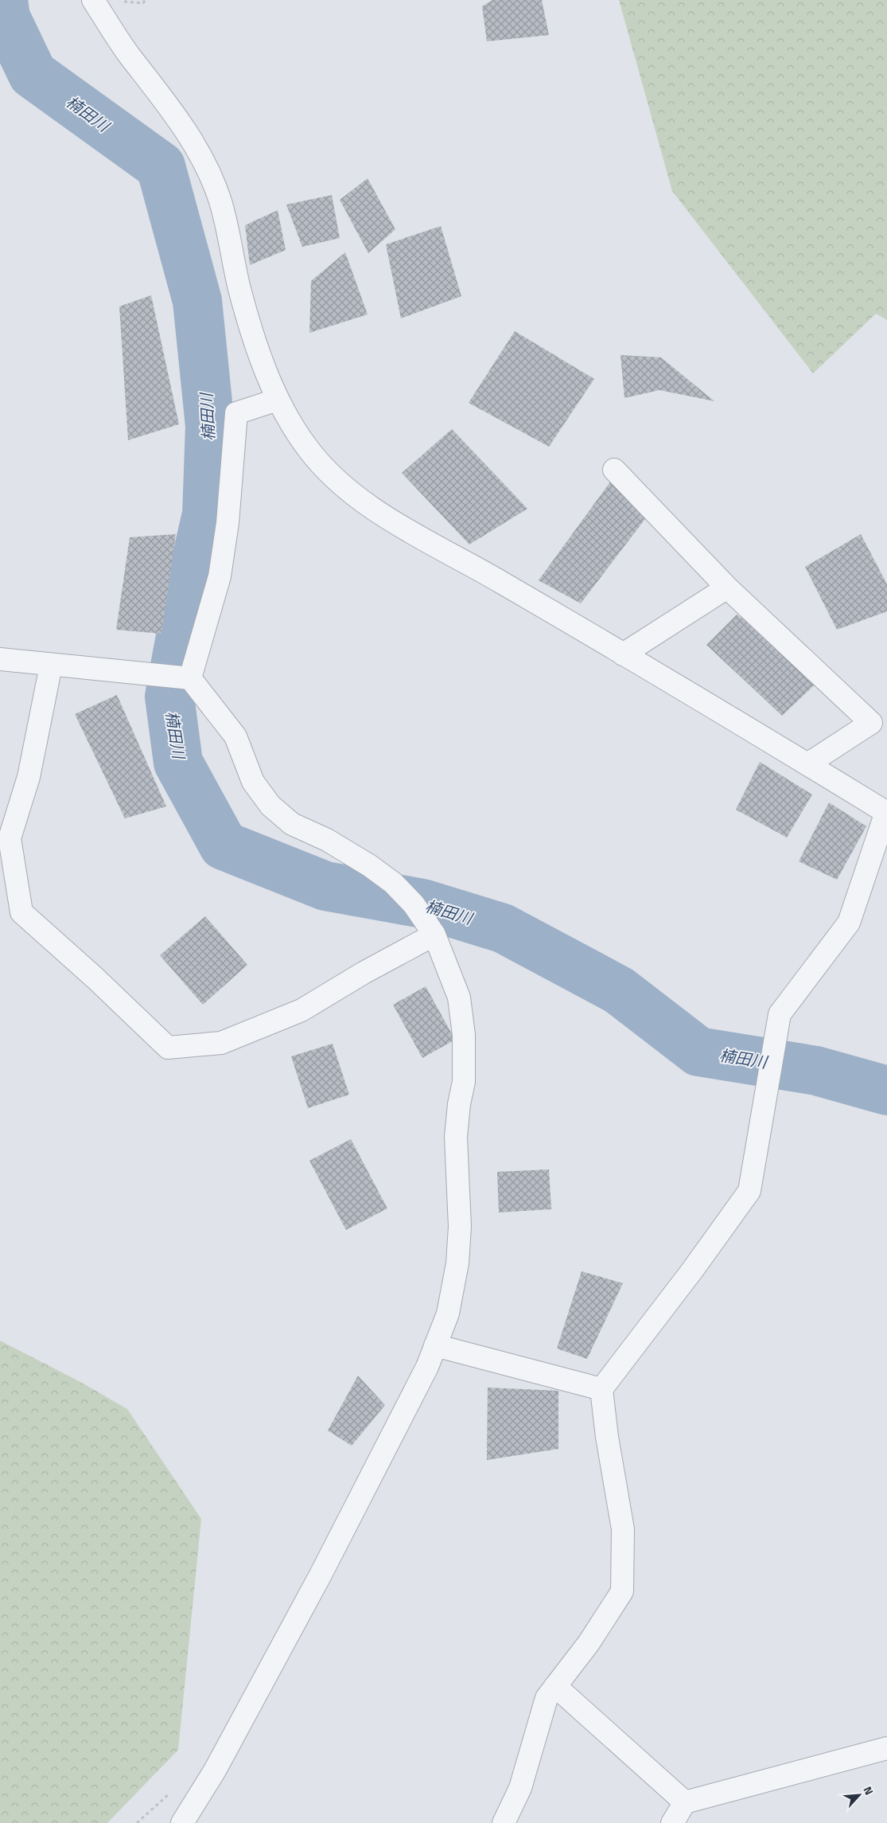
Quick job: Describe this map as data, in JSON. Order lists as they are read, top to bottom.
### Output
{
  "water": ["楠田川"],
  "north": "top right"
}
